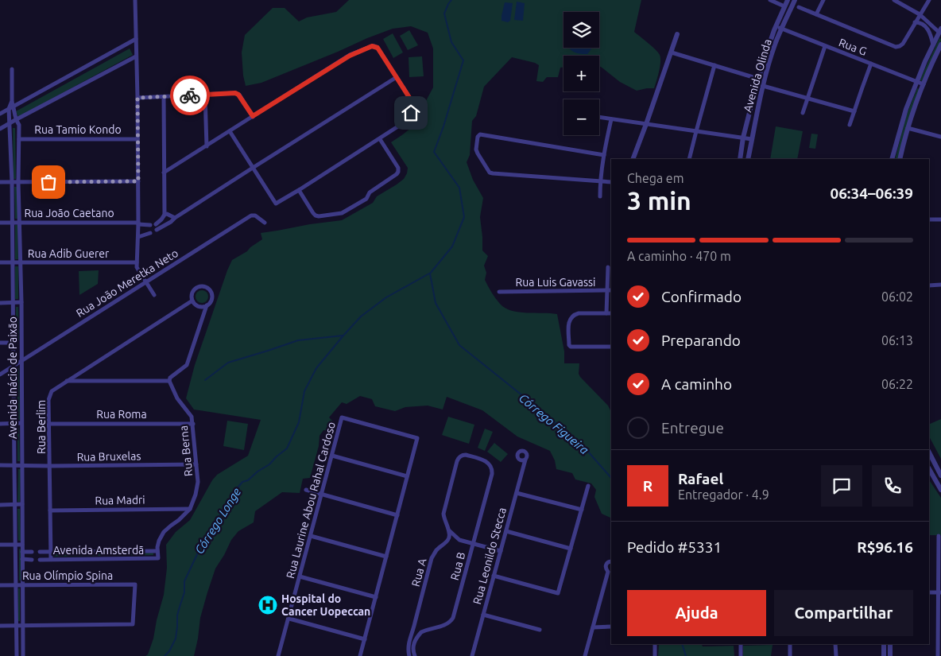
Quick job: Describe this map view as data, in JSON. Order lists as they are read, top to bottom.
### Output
{
  "streets": {
    "street": [
      "Rua G",
      "Avenida Olinda",
      "Rua Tamio Kondo",
      "Rua João Caetano",
      "Rua Adib Guerer",
      "Rua Luis Gavassi",
      "Rua João Meretka Neto",
      "Avenida Inácio de Paixão",
      "Rua Roma",
      "Rua Berlim",
      "Rua Berna",
      "Rua Bruxelas",
      "Rua Madri",
      "Rua Laurine Abou Rahal Cardoso",
      "Avenida Amsterdã",
      "Rua Leonildo Stecca",
      "Rua B",
      "Rua A",
      "Rua Olímpio Spina"
    ]
  },
  "crossings": [
    ["Rua G", "Avenida Olinda"],
    ["Rua Tamio Kondo", "Avenida Inácio de Paixão"],
    ["Rua João Caetano", "Avenida Inácio de Paixão"],
    ["Rua Adib Guerer", "Avenida Inácio de Paixão"],
    ["Rua João Meretka Neto", "Avenida Inácio de Paixão"],
    ["Avenida Inácio de Paixão", "Rua Bruxelas"],
    ["Avenida Inácio de Paixão", "Rua Olímpio Spina"],
    ["Rua Roma", "Rua Berlim"],
    ["Rua Roma", "Rua Berna"],
    ["Rua Berlim", "Rua Bruxelas"],
    ["Rua Berlim", "Rua Madri"],
    ["Rua Berlim", "Avenida Amsterdã"],
    ["Rua Berna", "Rua Bruxelas"],
    ["Rua Berna", "Rua Madri"],
    ["Rua Berna", "Avenida Amsterdã"],
    ["Rua B", "Rua A"]
  ],
  "water": ["Córrego Figueira", "Córrego Longe"],
  "places": {
    "hospital": ["Hospital do Cancer Uopeccan"]
  },
  "page": {
    "map_buttons": ["+", "−"],
    "heading": ["3 min", "Chega em", "06:34–06:39"],
    "panel": [
      "Rafael",
      "Entregador · 4.9",
      "Pedido #5331",
      "R$96.16"
    ],
    "bar": "A caminho · 470 m",
    "list": [
      ["Confirmado", "06:02"],
      ["Preparando", "06:13"],
      ["A caminho", "06:22"],
      "Entregue"
    ],
    "round": "R",
    "buttons": ["Ajuda", "Compartilhar"]
  }
}
